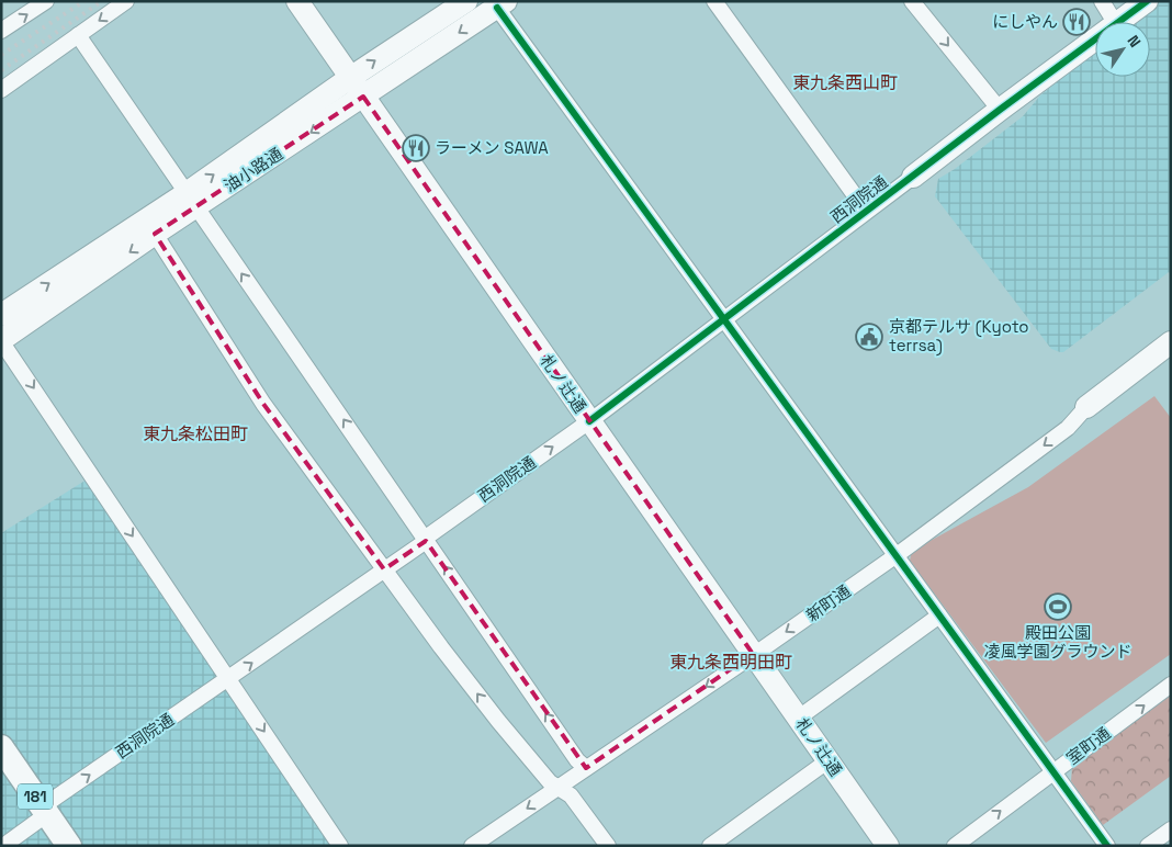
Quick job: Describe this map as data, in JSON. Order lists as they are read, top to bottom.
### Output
{
  "streets": {
    "main road": ["181"],
    "street": [
      "油小路通",
      "西洞院通",
      "札ノ辻通",
      "新町通",
      "室町通"
    ]
  },
  "crossings": [
    ["油小路通", "札ノ辻通"],
    ["西洞院通", "札ノ辻通"],
    ["西洞院通", "181"],
    ["札ノ辻通", "新町通"]
  ],
  "one_way": ["西洞院通", "室町通"],
  "districts": ["東九条西山町", "東九条松田町", "東九条西明田町"],
  "places": {
    "restaurant": ["にしやん", "ラーメン SAWA"],
    "public building": ["京都テルサ (Kyoto terrsa)"],
    "sports": ["殿田公園 凌風学園グラウンド"]
  },
  "north": "top right"
}
